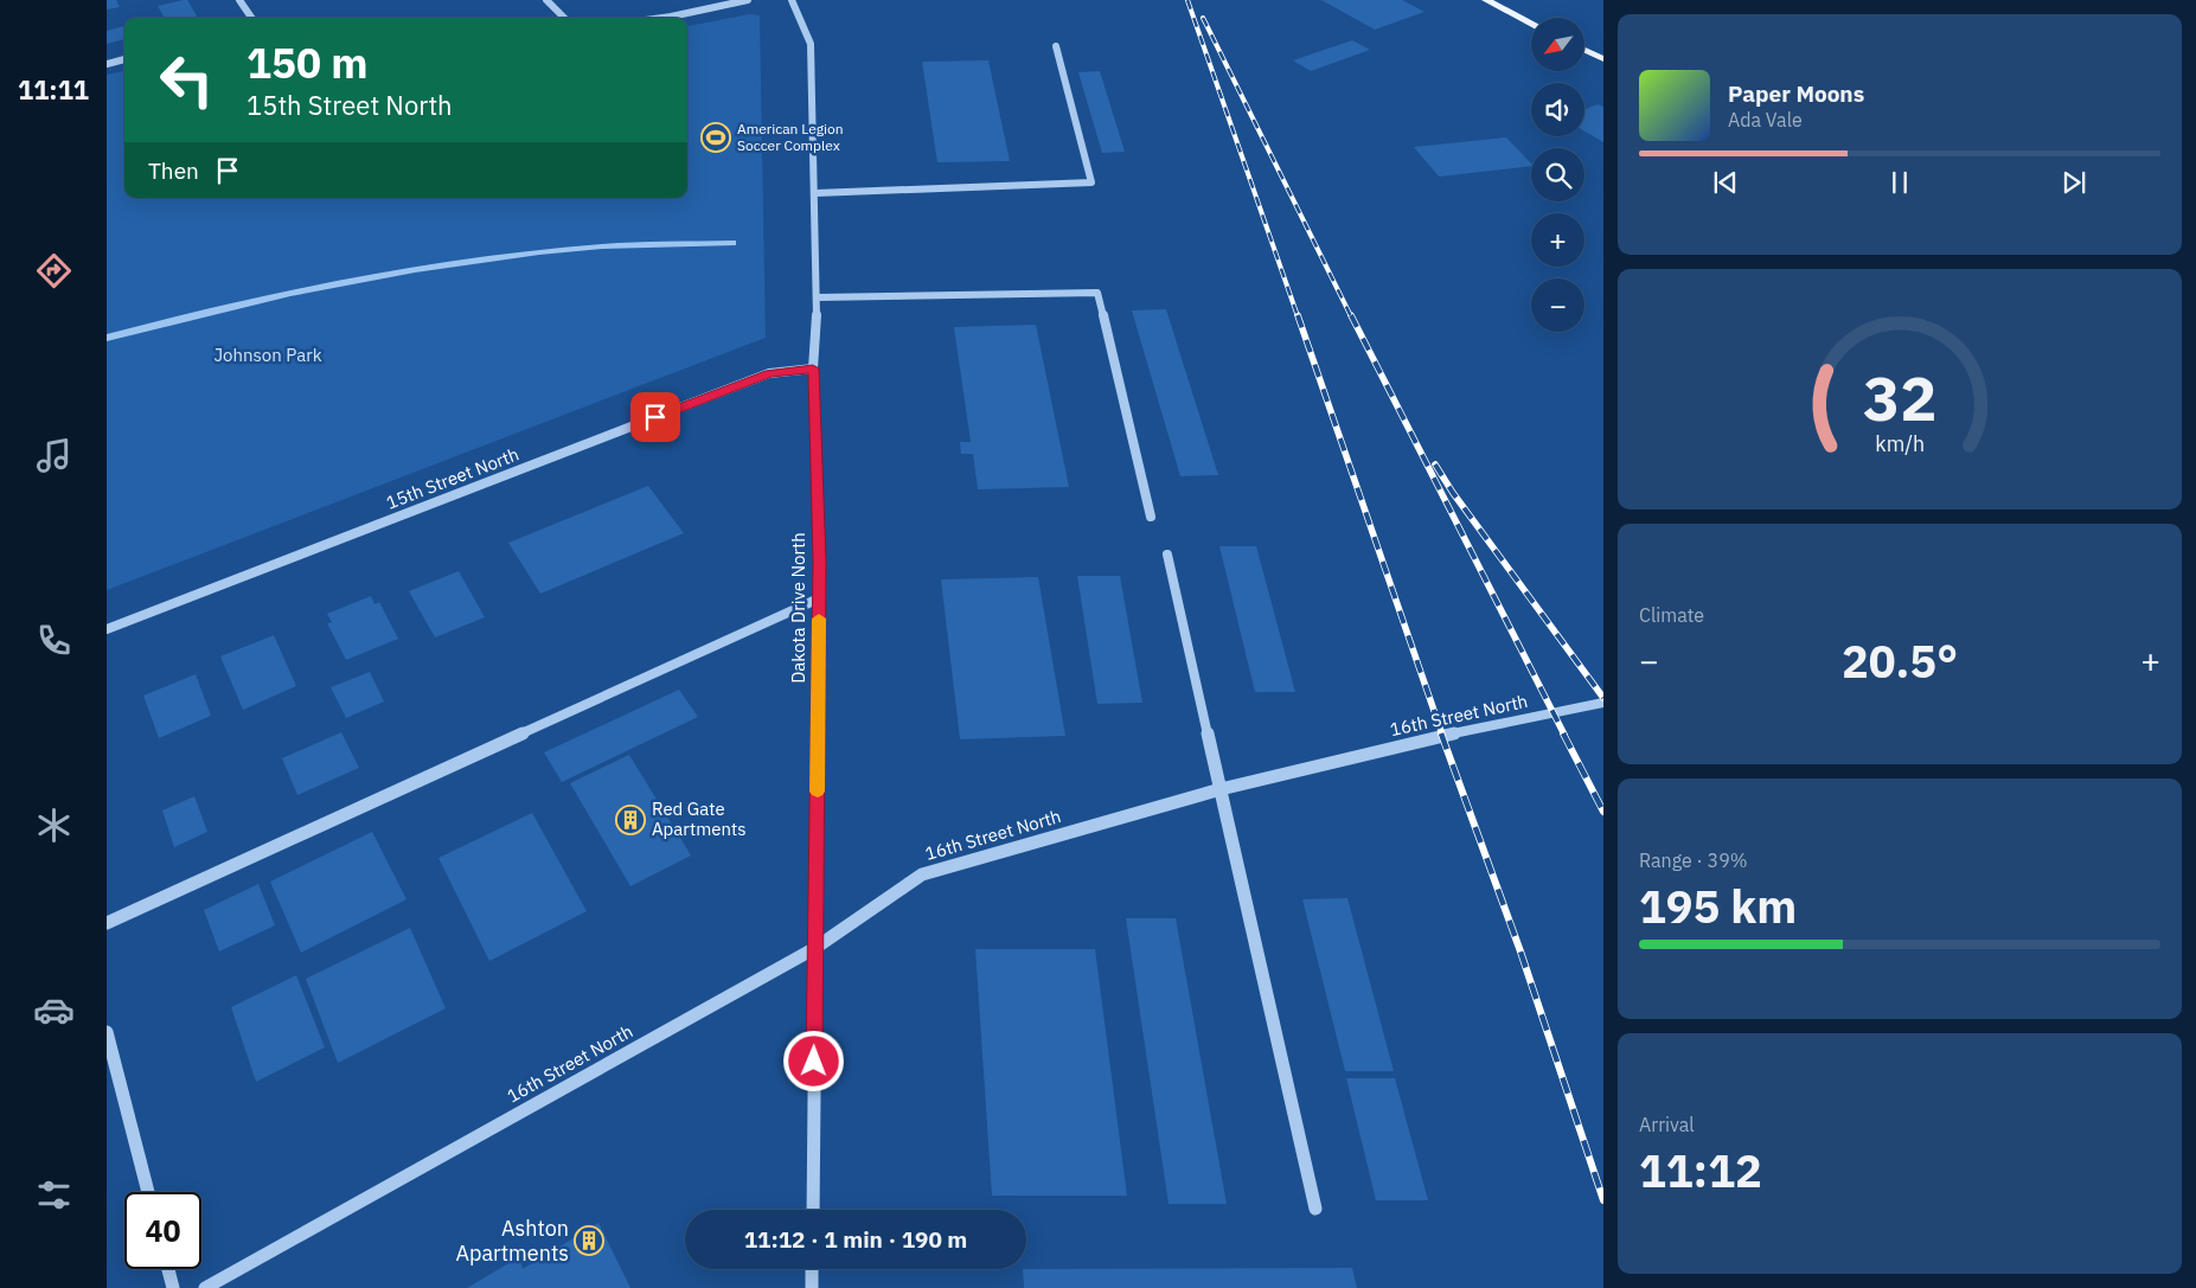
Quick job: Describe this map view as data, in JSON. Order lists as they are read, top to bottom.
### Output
{
  "streets": {
    "street": ["15th Street North", "Dakota Drive North", "16th Street North"]
  },
  "crossings": [
    ["15th Street North", "Dakota Drive North"],
    ["Dakota Drive North", "16th Street North"]
  ],
  "parks": ["Johnson Park"],
  "places": {
    "sports": ["American Legion Soccer Complex"],
    "building": ["Red Gate Apartments", "Ashton Apartments"]
  },
  "north": "bottom left",
  "page": {
    "tabs": "11:11",
    "map_buttons": ["+", "−"],
    "turn": ["150 m", "15th Street North"],
    "song": ["Paper Moons", "Ada Vale"],
    "then": "Then",
    "tile": [
      "Climate",
      ["Range · 39%", "195 km"],
      ["Arrival", "11:12"]
    ],
    "heat": ["−", "20.5°", "+"],
    "limit": "40",
    "trip": "11:12 · 1 min · 190 m",
    "gauge": ["32", "km/h"]
  }
}
